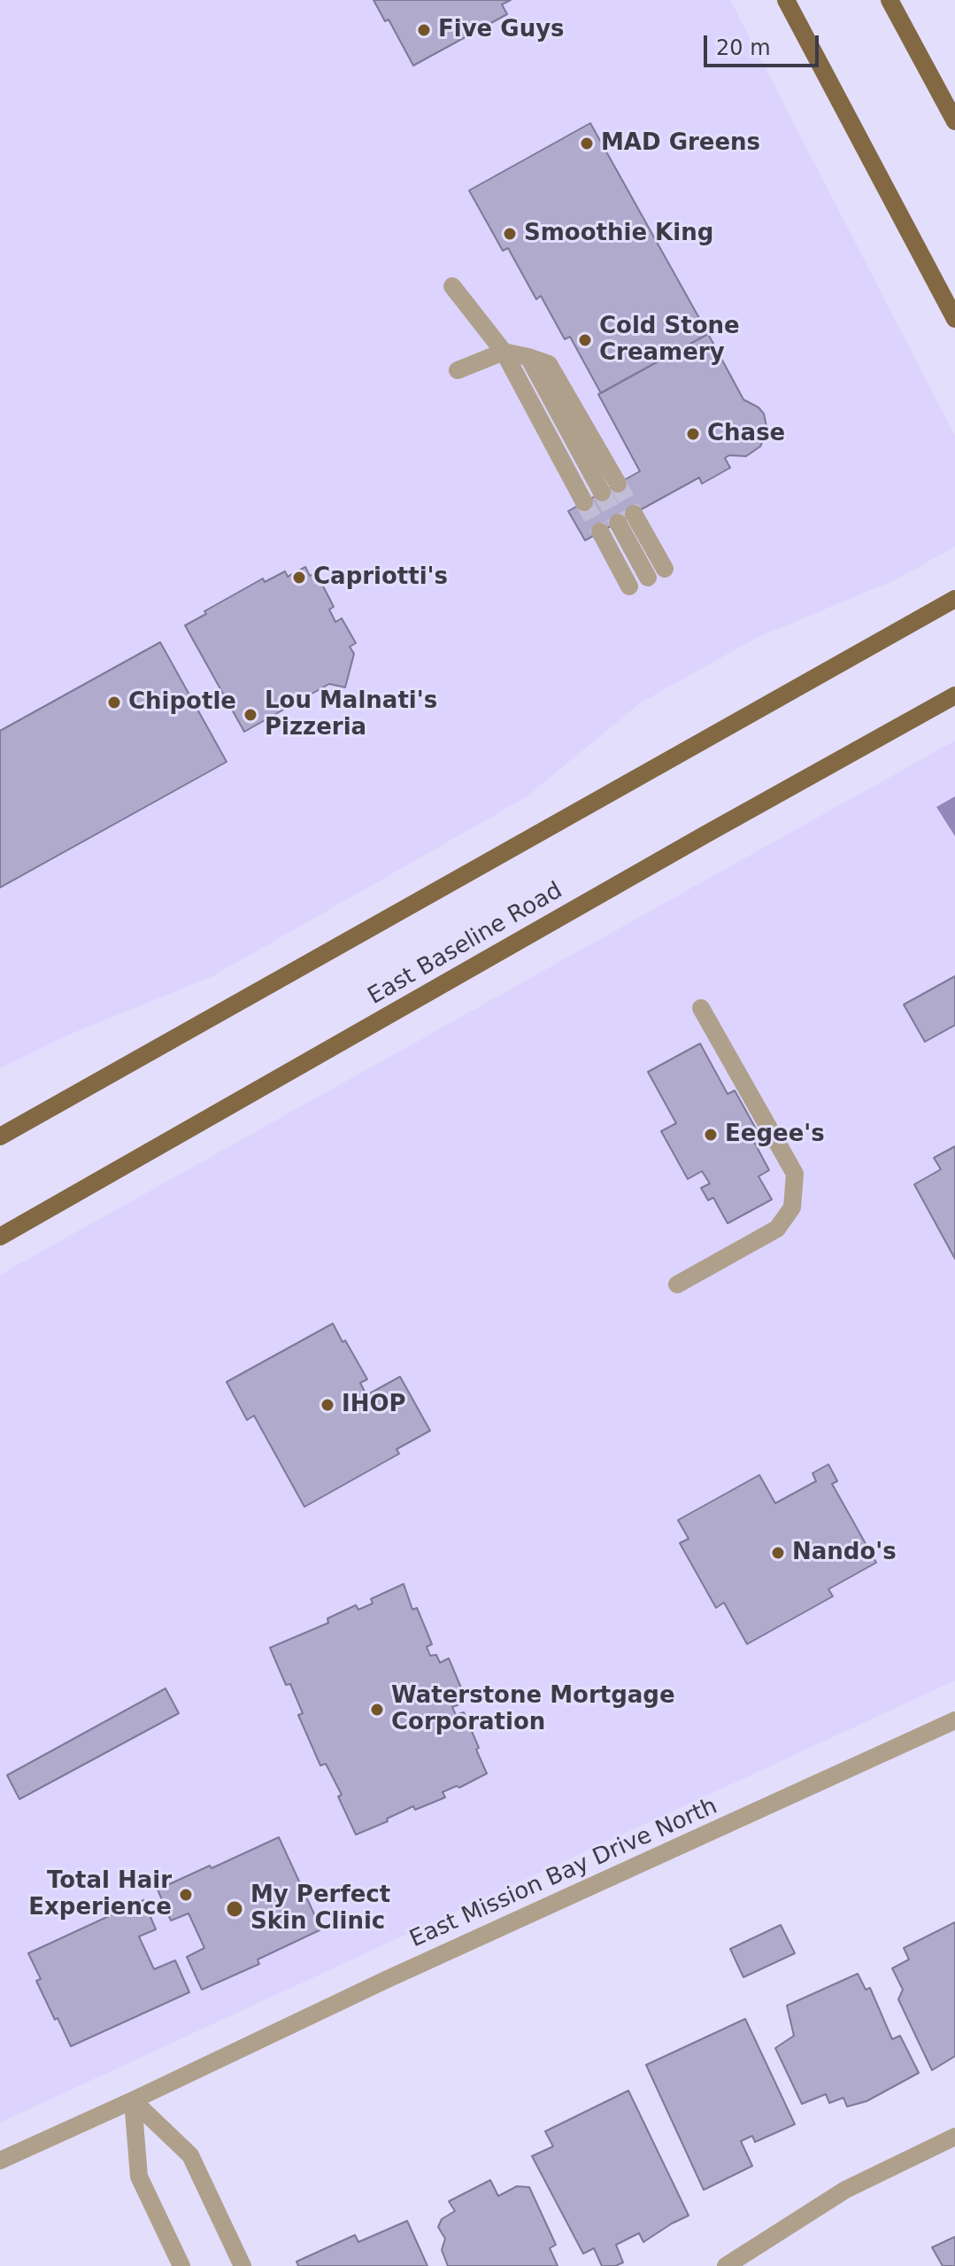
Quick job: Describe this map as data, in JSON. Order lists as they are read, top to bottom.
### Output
{
  "streets": {
    "main road": ["East Baseline Road"],
    "street": ["East Mission Bay Drive North"]
  },
  "places": [
    "Five Guys",
    "MAD Greens",
    "Smoothie King",
    "Cold Stone Creamery",
    "Chase",
    "Capriotti's",
    "Chipotle",
    "Lou Malnati's Pizzeria",
    "Eegee's",
    "IHOP",
    "Nando's",
    "Waterstone Mortgage Corporation",
    "Total Hair Experience",
    "My Perfect Skin Clinic"
  ],
  "scale_bar": "20 m"
}
